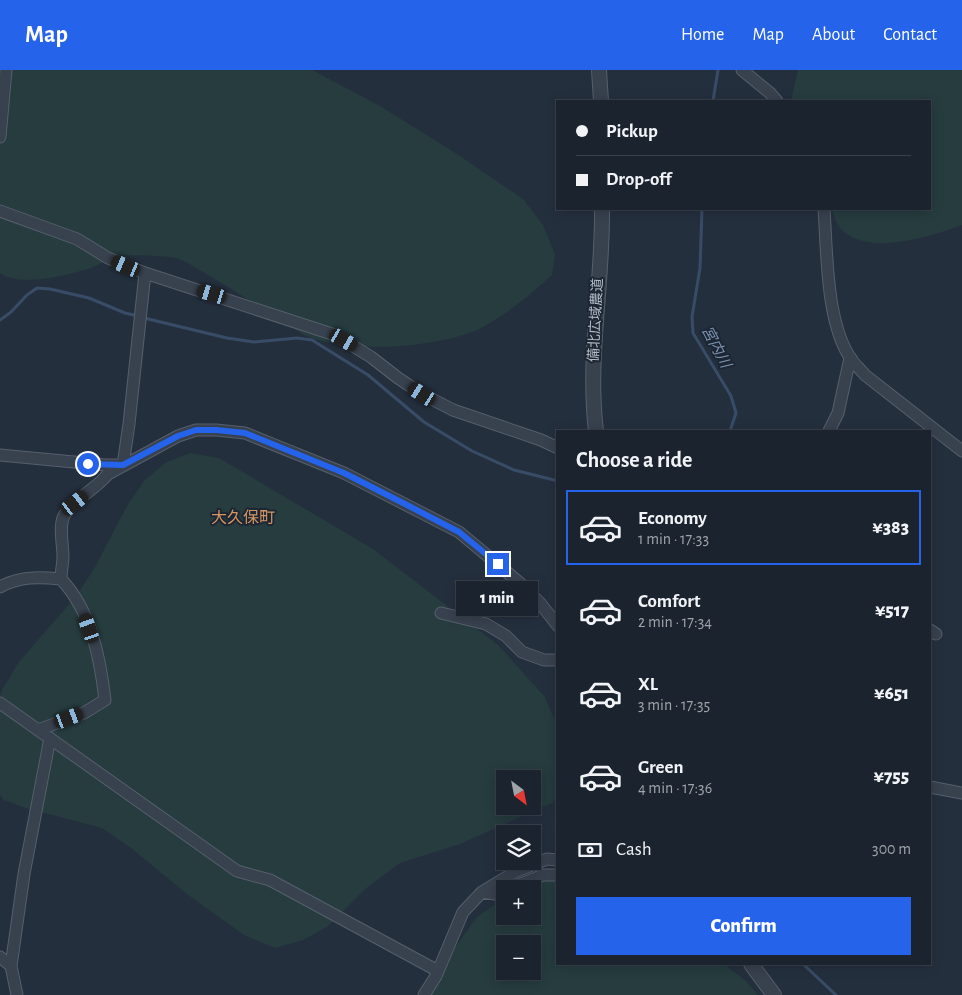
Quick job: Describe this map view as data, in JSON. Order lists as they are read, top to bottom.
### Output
{
  "streets": {
    "street": ["備北広域農道"]
  },
  "districts": ["大久保町"],
  "water": ["宮内川"],
  "north": "bottom right",
  "page": {
    "header": "Map",
    "nav": [
      "Home",
      "Map",
      "About",
      "Contact"
    ],
    "banner": ["Pickup", "Drop-off"],
    "heading": "Choose a ride",
    "list": [
      {
        "name": "Economy",
        "note": "1 min · 17:33",
        "value": "¥383"
      },
      {
        "name": "Comfort",
        "note": "2 min · 17:34",
        "value": "¥517"
      },
      {
        "name": "XL",
        "note": "3 min · 17:35",
        "value": "¥651"
      },
      {
        "name": "Green",
        "note": "4 min · 17:36",
        "value": "¥755"
      }
    ],
    "bubble": "1 min",
    "map_buttons": ["+", "−"],
    "pay": ["Cash", "300 m"],
    "buttons": "Confirm"
  }
}
